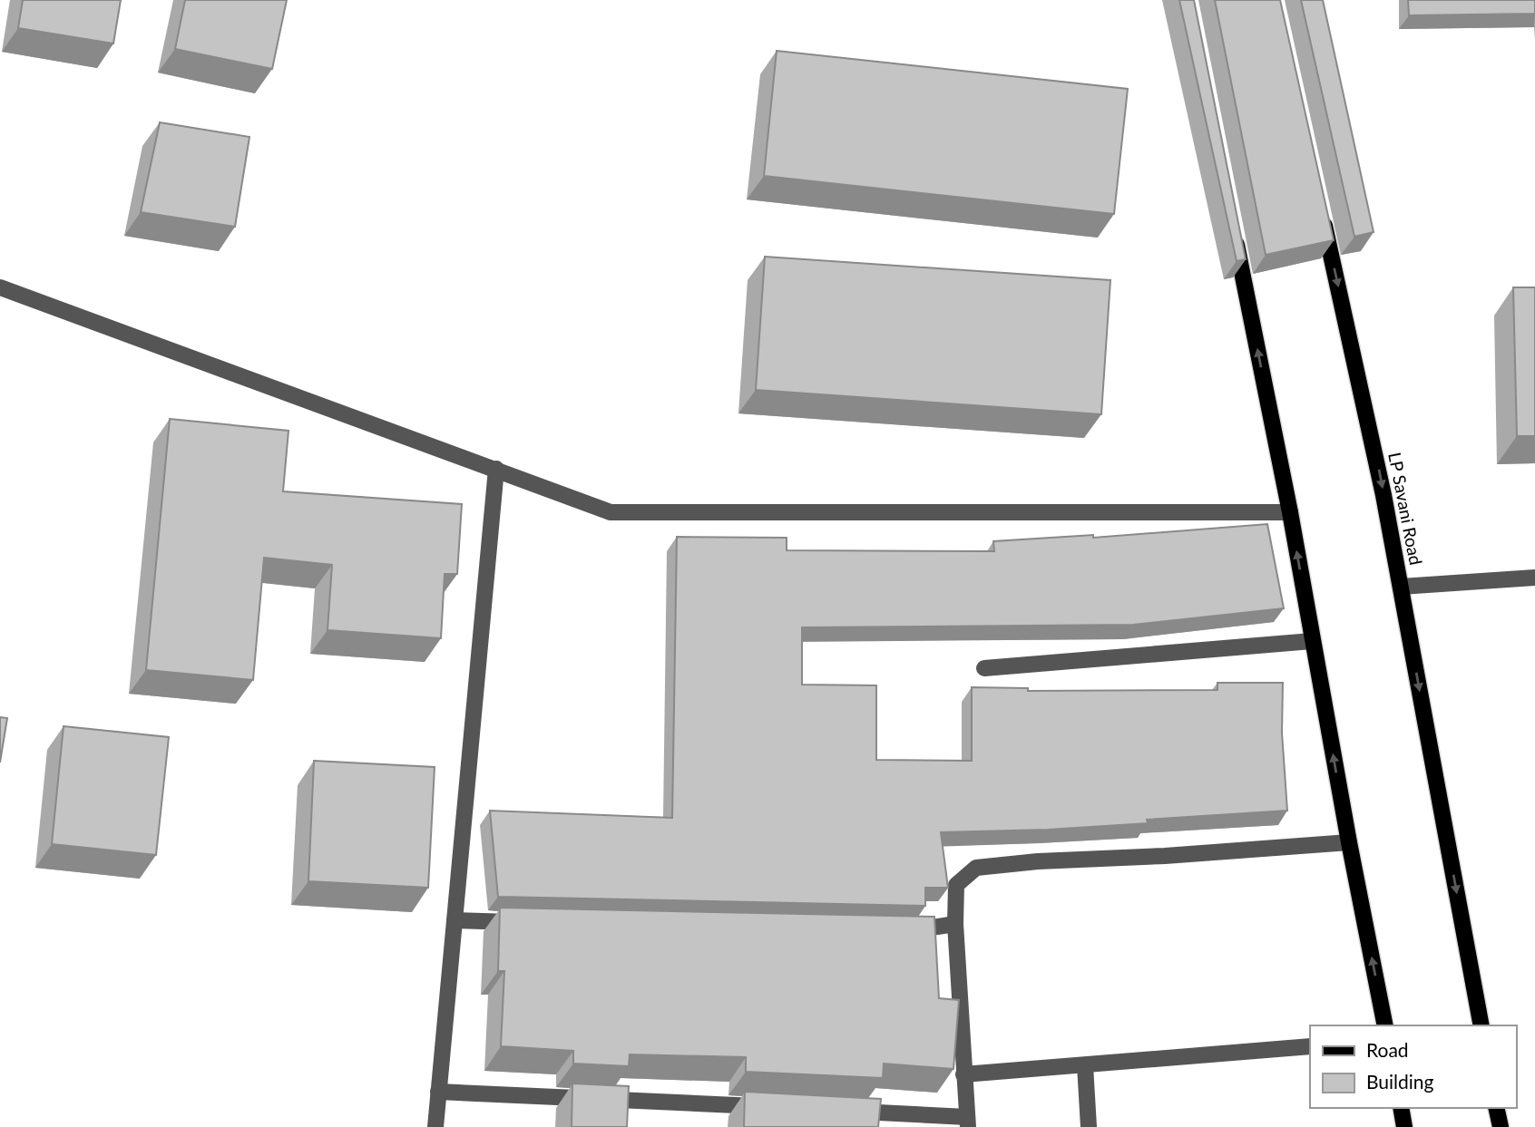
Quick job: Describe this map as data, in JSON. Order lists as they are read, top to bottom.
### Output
{
  "streets": {
    "main road": ["LP Savani Road"]
  },
  "legend": ["Road", "Building"]
}
